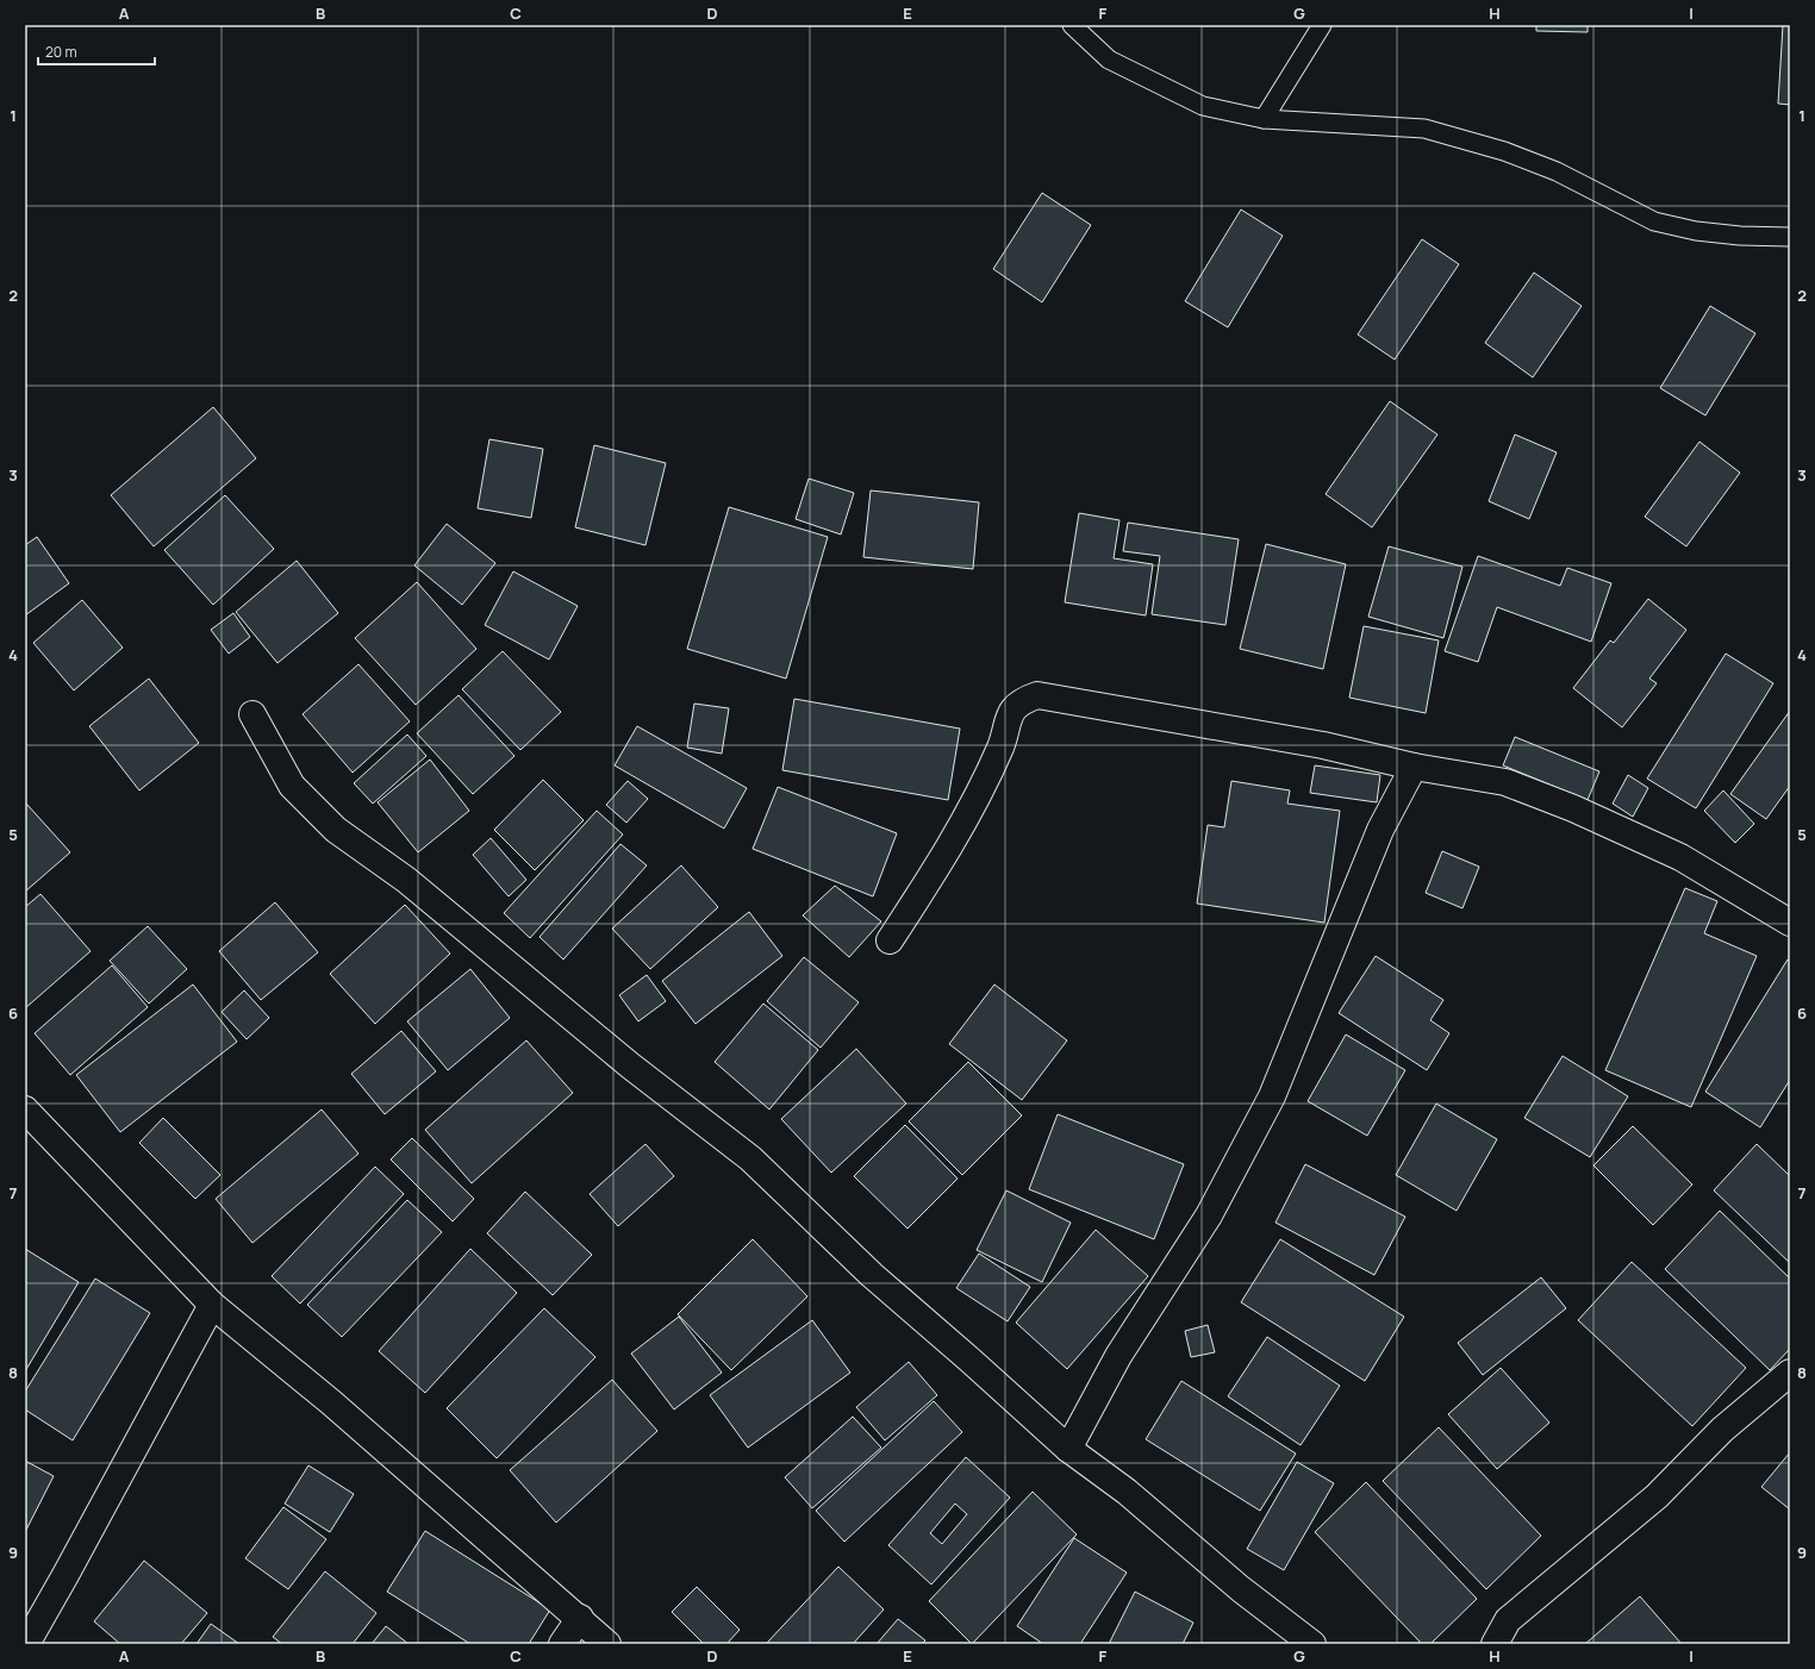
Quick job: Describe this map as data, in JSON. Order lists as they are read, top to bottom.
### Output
{
  "scale_bar": "20 m",
  "grid": {
    "columns": [
      "A",
      "B",
      "C",
      "D",
      "E",
      "F",
      "G",
      "H",
      "I"
    ],
    "rows": [
      "1",
      "2",
      "3",
      "4",
      "5",
      "6",
      "7",
      "8",
      "9"
    ]
  }
}
